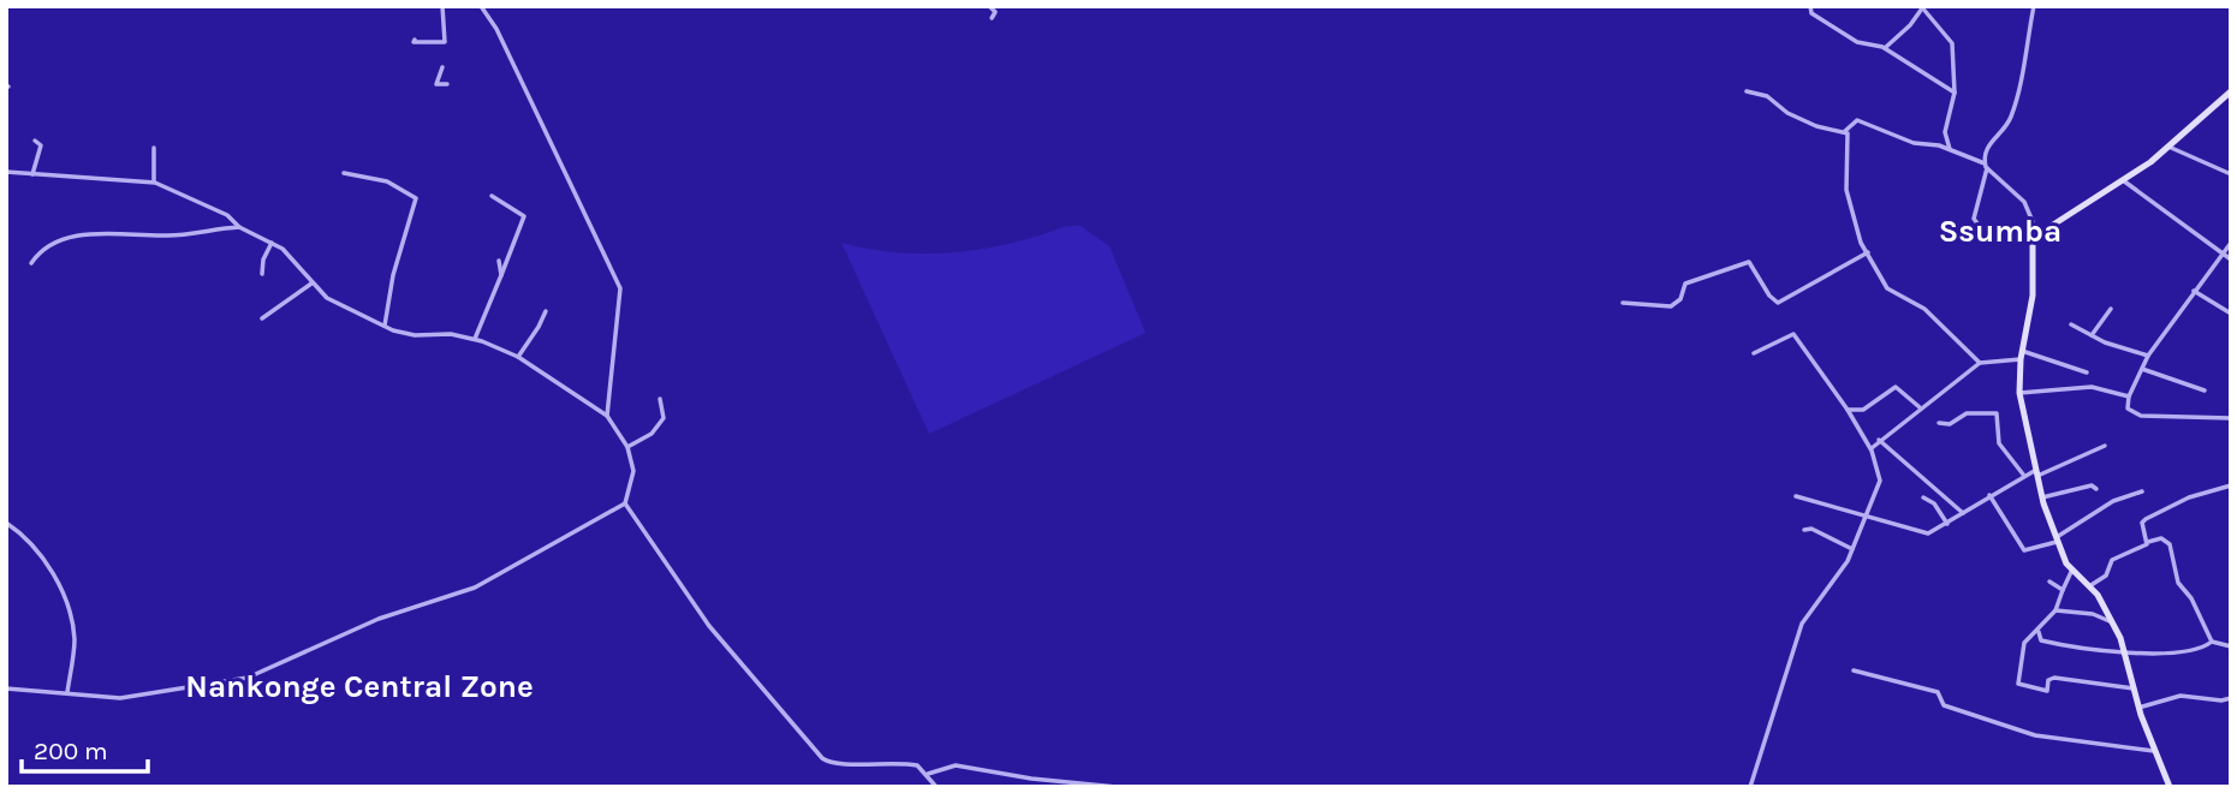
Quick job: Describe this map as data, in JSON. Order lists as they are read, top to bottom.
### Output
{
  "districts": ["Ssumba", "Nankonge Central Zone"],
  "scale_bar": "200 m"
}
